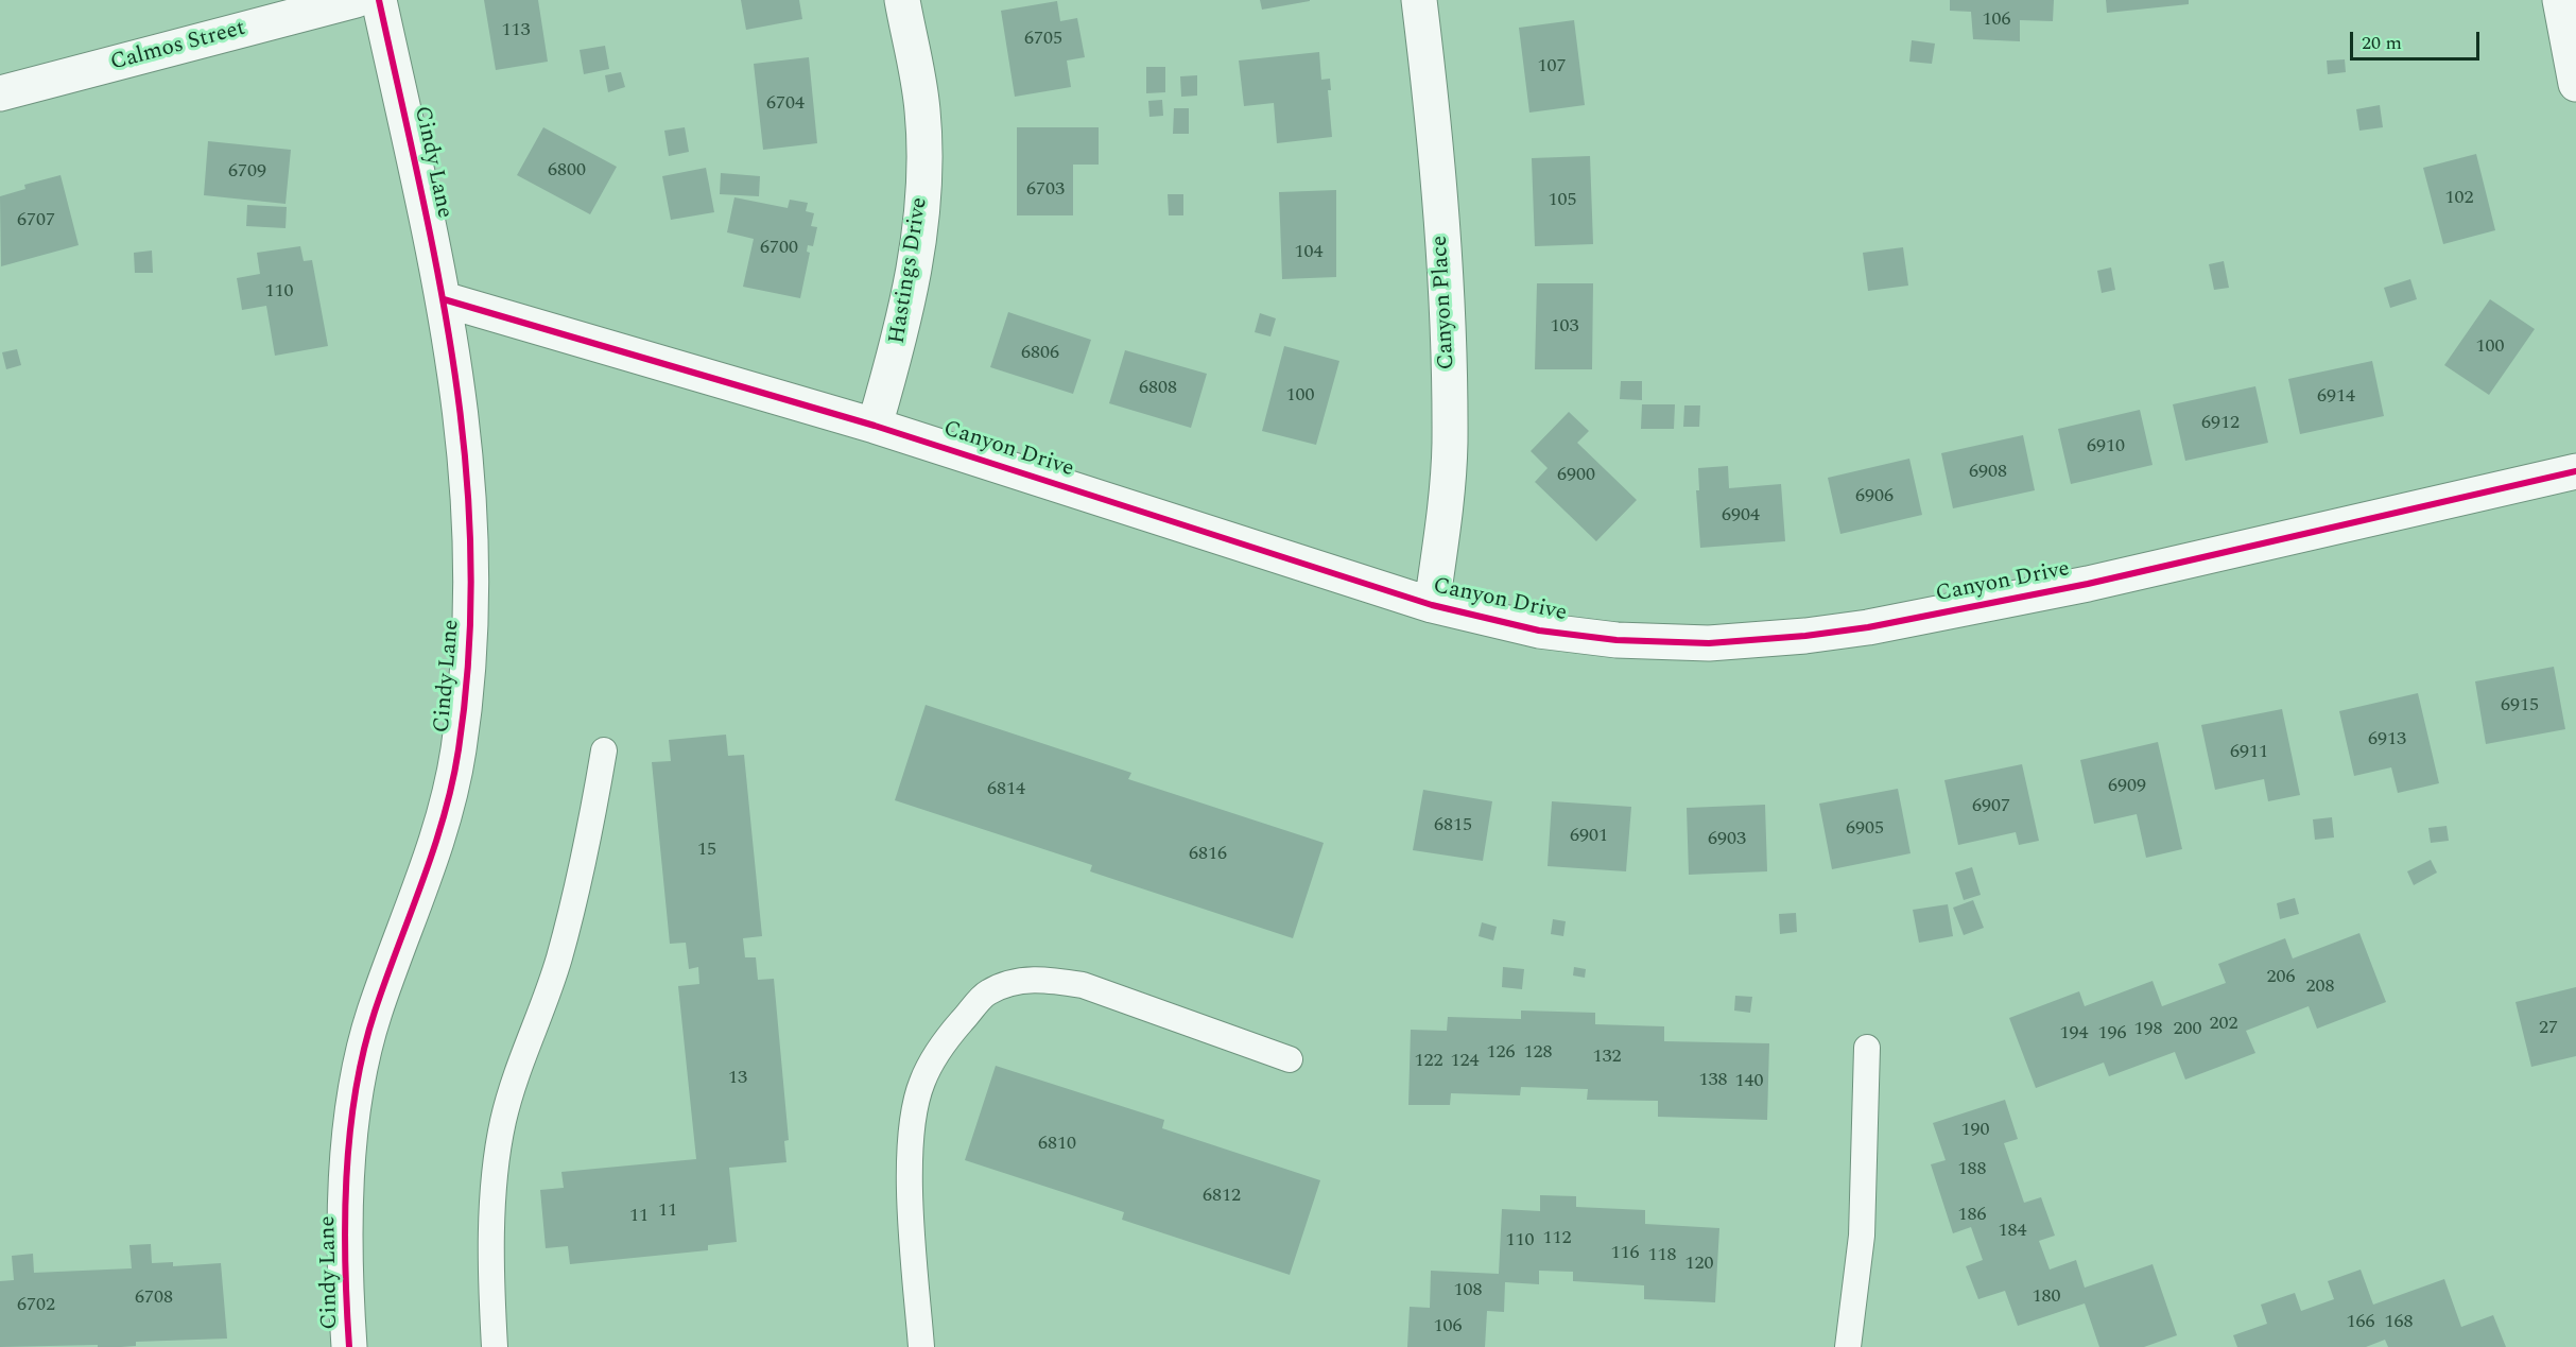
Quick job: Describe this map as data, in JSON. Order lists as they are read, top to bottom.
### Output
{
  "streets": {
    "street": [
      "Calmos Street",
      "Cindy Lane",
      "Hastings Drive",
      "Canyon Place",
      "Canyon Drive"
    ]
  },
  "crossings": [
    ["Cindy Lane", "Canyon Drive"],
    ["Hastings Drive", "Canyon Drive"],
    ["Canyon Place", "Canyon Drive"]
  ],
  "house_numbers": [
    "106",
    "113",
    "6705",
    "107",
    "6704",
    "6800",
    "6709",
    "6703",
    "102",
    "105",
    "6707",
    "6700",
    "104",
    "110",
    "103",
    "100",
    "6806",
    "6808",
    "100",
    "6914",
    "6912",
    "6910",
    "6908",
    "6900",
    "6906",
    "6904",
    "6915",
    "6913",
    "6911",
    "6909",
    "6814",
    "6907",
    "6815",
    "6905",
    "6901",
    "6903",
    "15",
    "6816",
    "206",
    "208",
    "202",
    "27",
    "198",
    "200",
    "194",
    "196",
    "126",
    "128",
    "132",
    "122",
    "124",
    "13",
    "138",
    "140",
    "190",
    "6810",
    "188",
    "6812",
    "11",
    "186",
    "11",
    "184",
    "112",
    "110",
    "116",
    "118",
    "120",
    "108",
    "180",
    "6708",
    "6702",
    "166",
    "168",
    "106"
  ],
  "scale_bar": "20 m"
}
